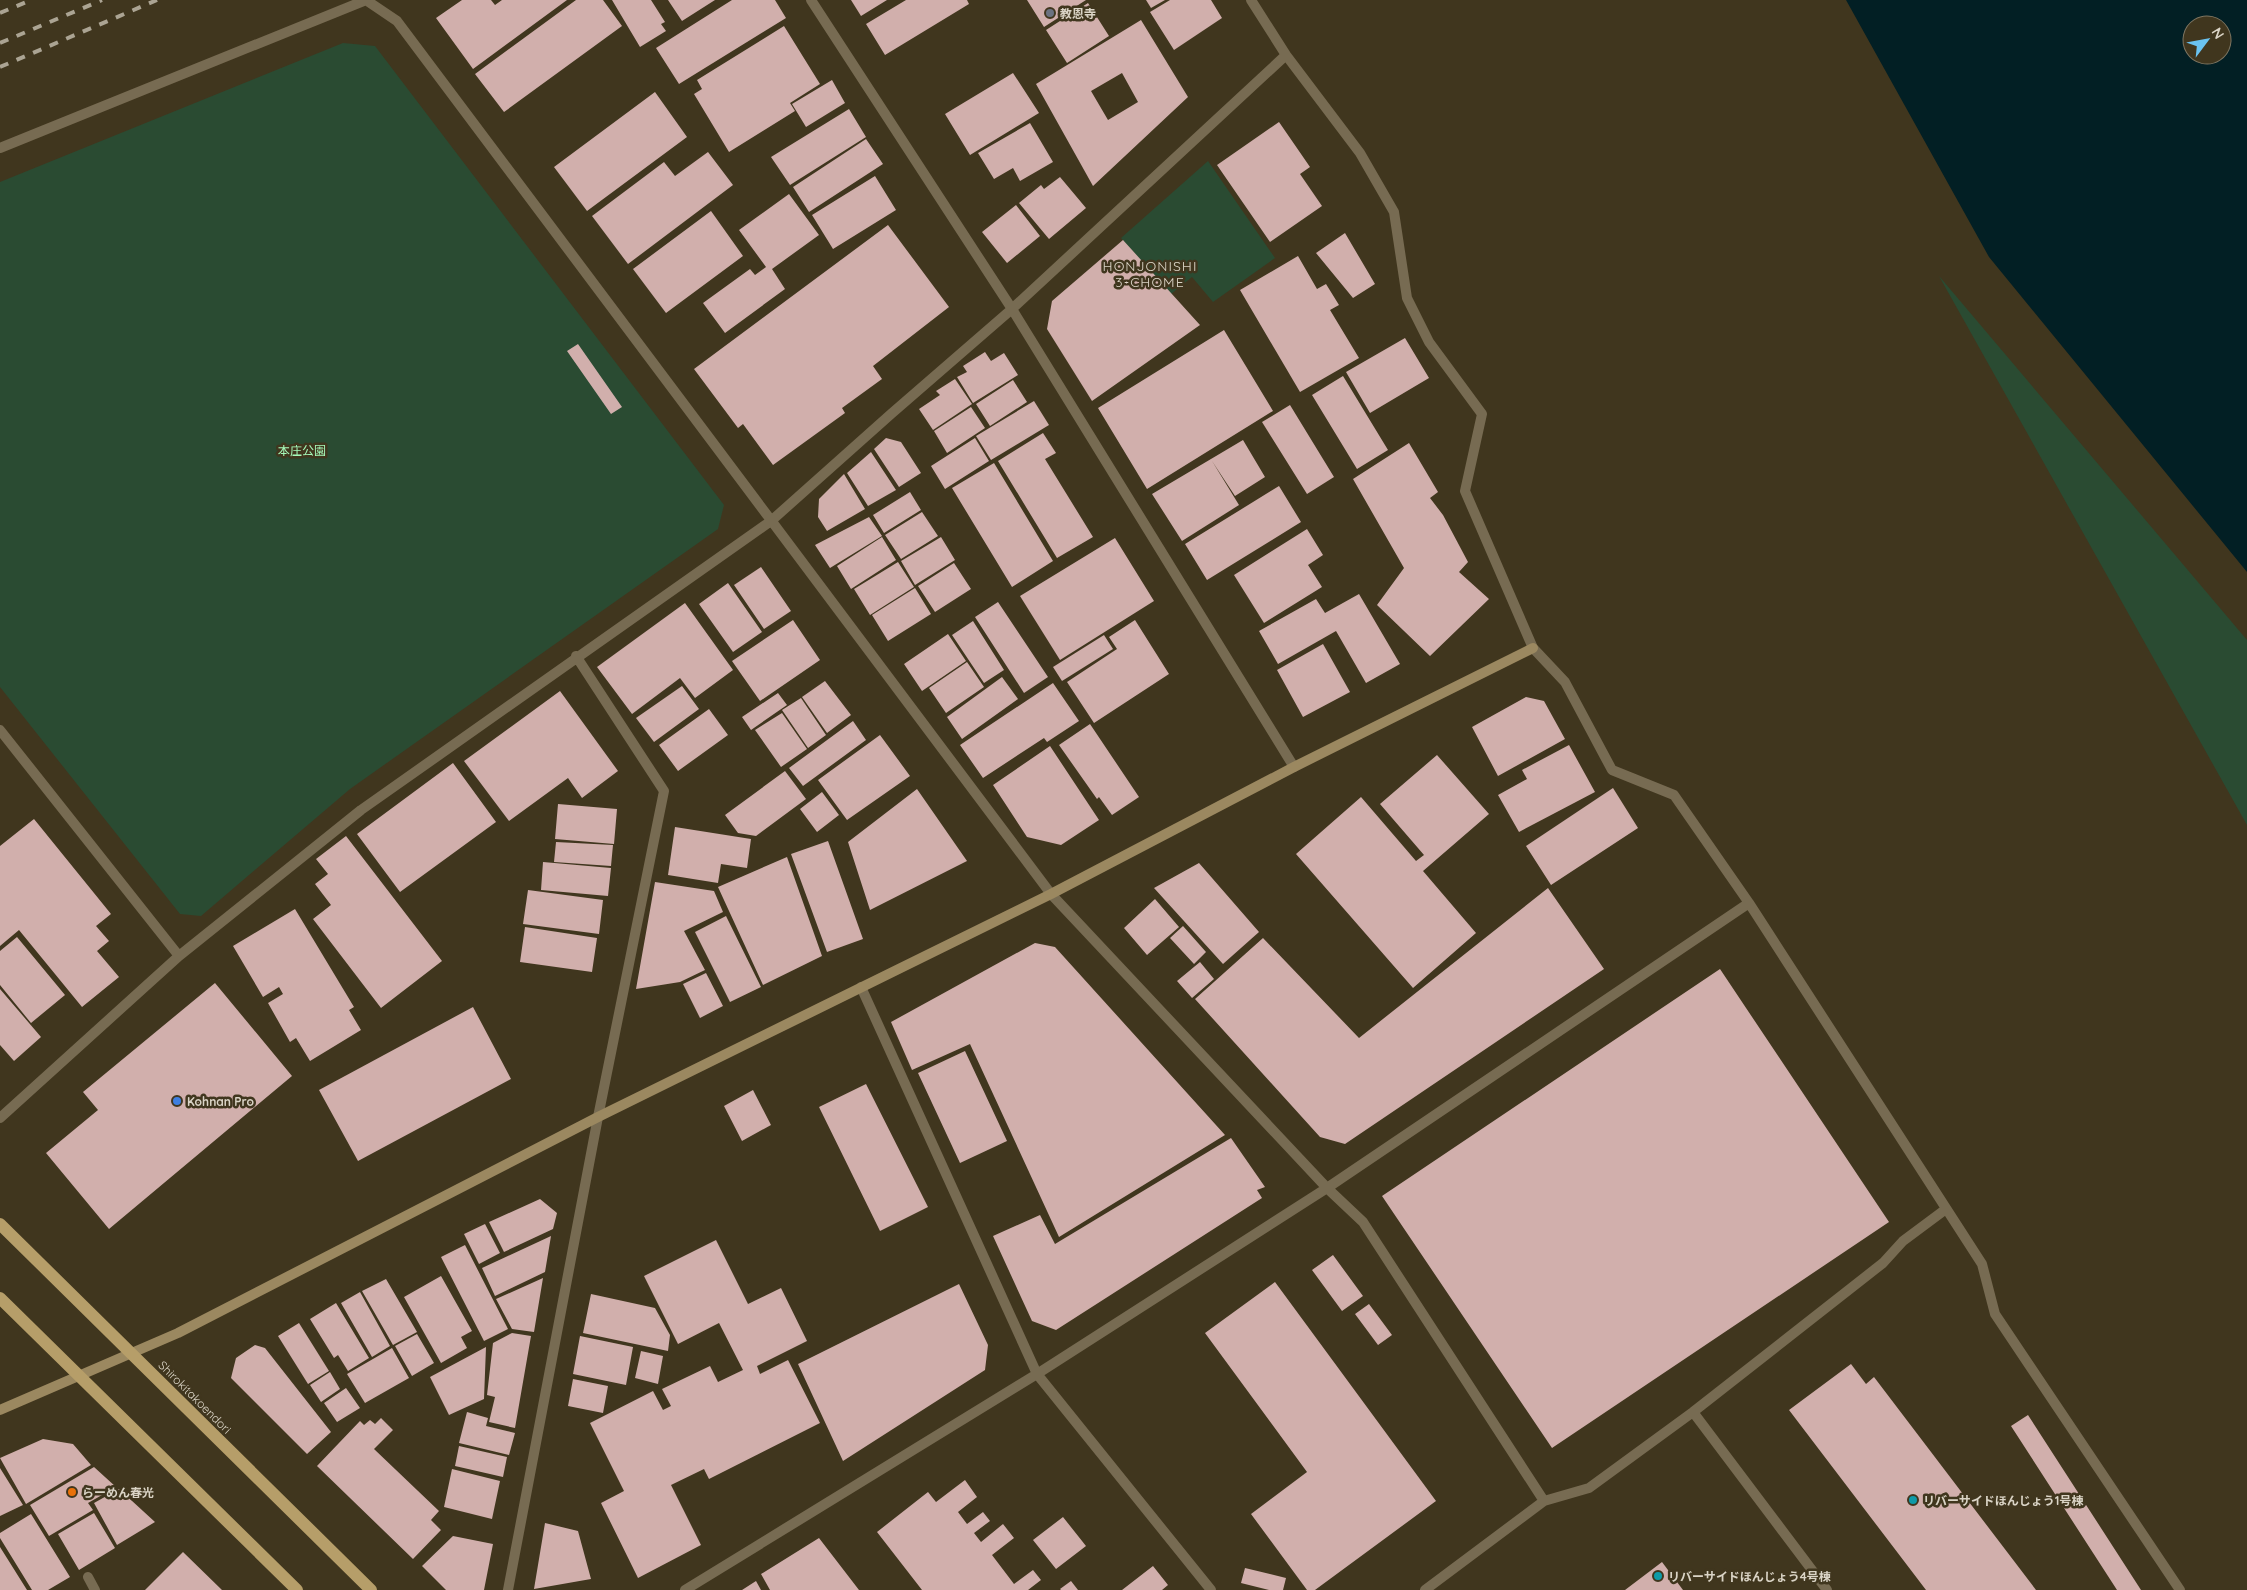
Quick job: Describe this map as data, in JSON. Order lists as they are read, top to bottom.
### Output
{
  "streets": {
    "main road": ["Shirokitakoendori"]
  },
  "districts": ["HONJONISHI 3-CHOME"],
  "parks": ["本庄公園"],
  "places": [
    "教恩寺",
    "Kohnan Pro",
    "らーめん春光",
    "リバーサイドほんじょう1号棟",
    "リバーサイドほんじょう4号棟"
  ],
  "north": "top right"
}
